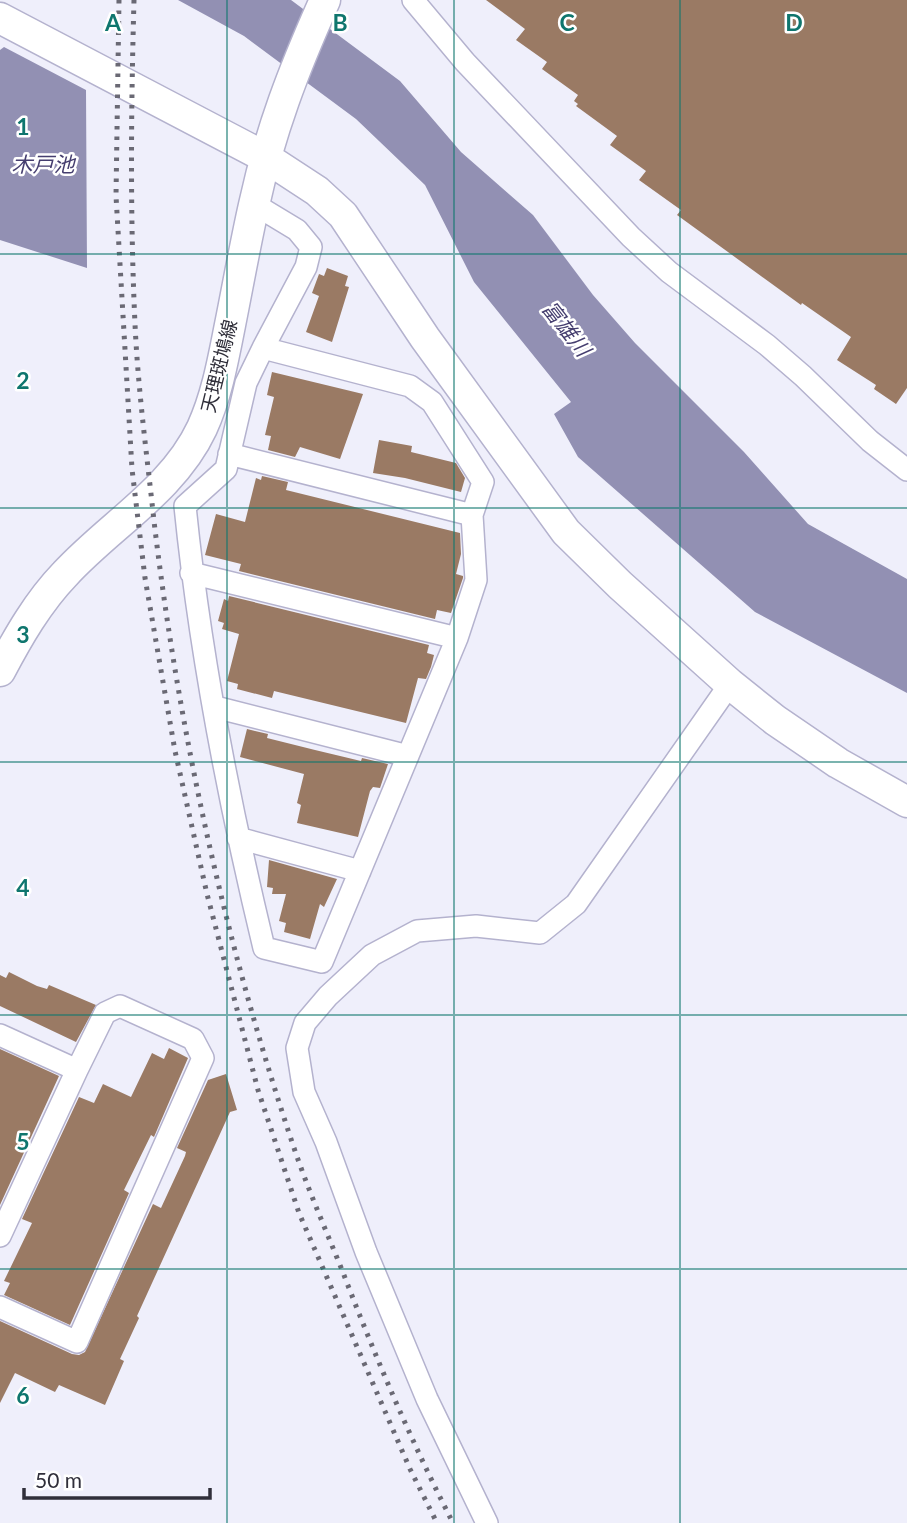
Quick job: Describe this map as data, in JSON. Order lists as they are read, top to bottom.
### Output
{
  "streets": {
    "street": ["天理斑鳩線"]
  },
  "water": ["木戸池", "富雄川"],
  "scale_bar": "50 m",
  "grid": {
    "columns": [
      "A",
      "B",
      "C",
      "D"
    ],
    "rows": [
      "1",
      "2",
      "3",
      "4",
      "5",
      "6"
    ]
  }
}
